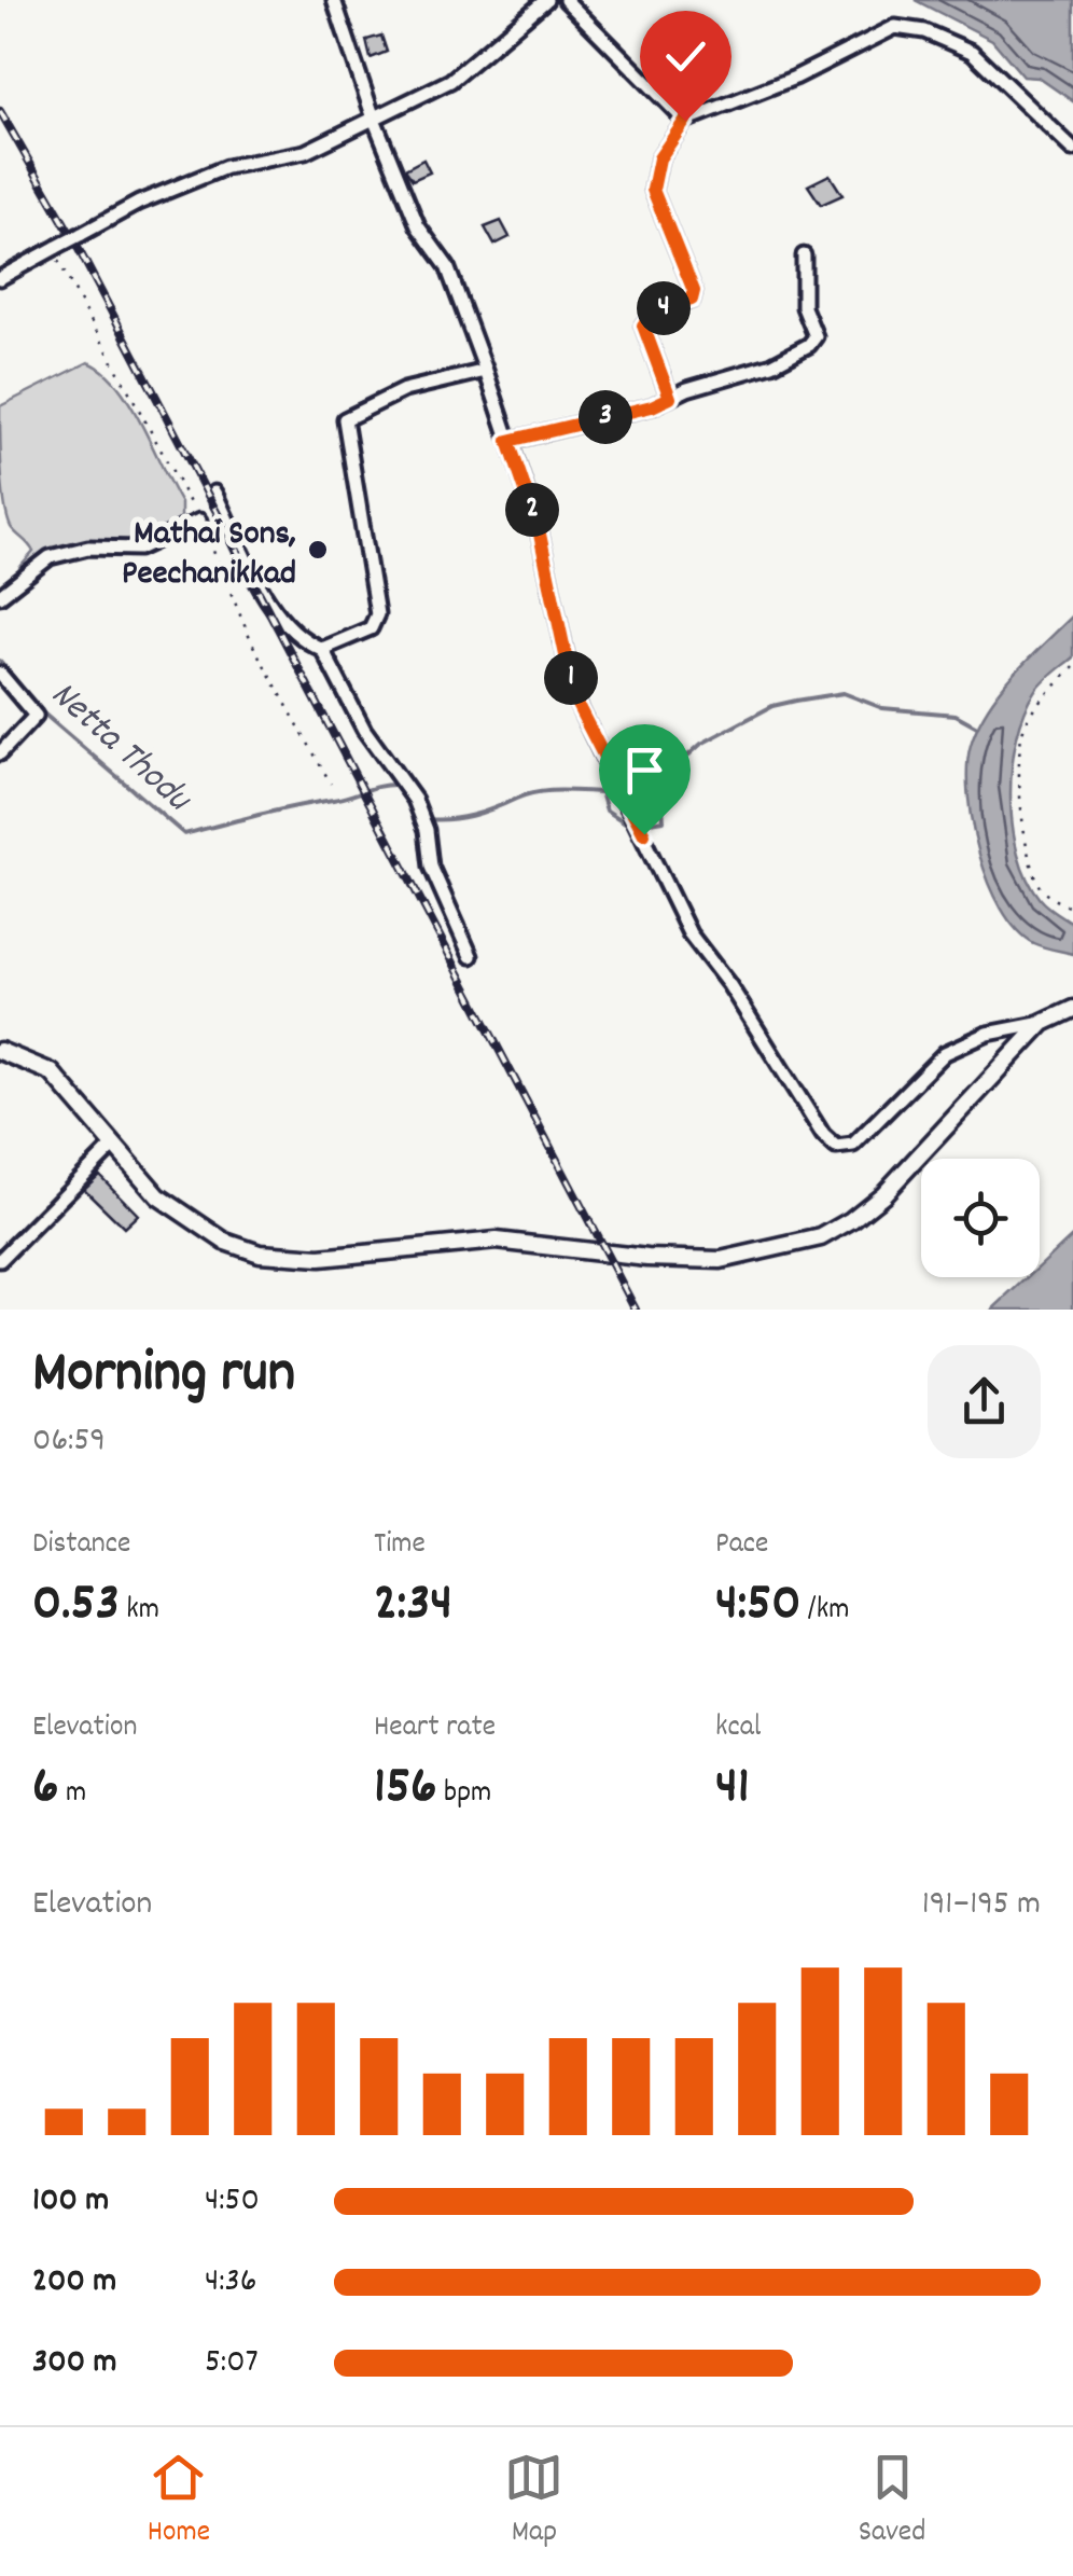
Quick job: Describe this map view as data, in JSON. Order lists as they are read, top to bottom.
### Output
{
  "water": ["Netta Thodu"],
  "places": ["Mathai Sons, Peechanikkad"],
  "page": {
    "pins": [
      "4",
      "3",
      "2",
      "1"
    ],
    "heading": ["Morning run", "06:59"],
    "stats": [
      ["Distance", "0.53 km"],
      ["Time", "2:34"],
      ["Pace", "4:50 /km"],
      ["Elevation", "6 m"],
      ["Heart rate", "156 bpm"],
      ["kcal", "41"]
    ],
    "chart": ["Elevation", "191–195 m"],
    "list": [
      {
        "name": "100 m",
        "note": "4:50"
      },
      {
        "name": "200 m",
        "note": "4:36"
      },
      {
        "name": "300 m",
        "note": "5:07"
      }
    ],
    "tabs": ["Home", "Map", "Saved"]
  }
}
